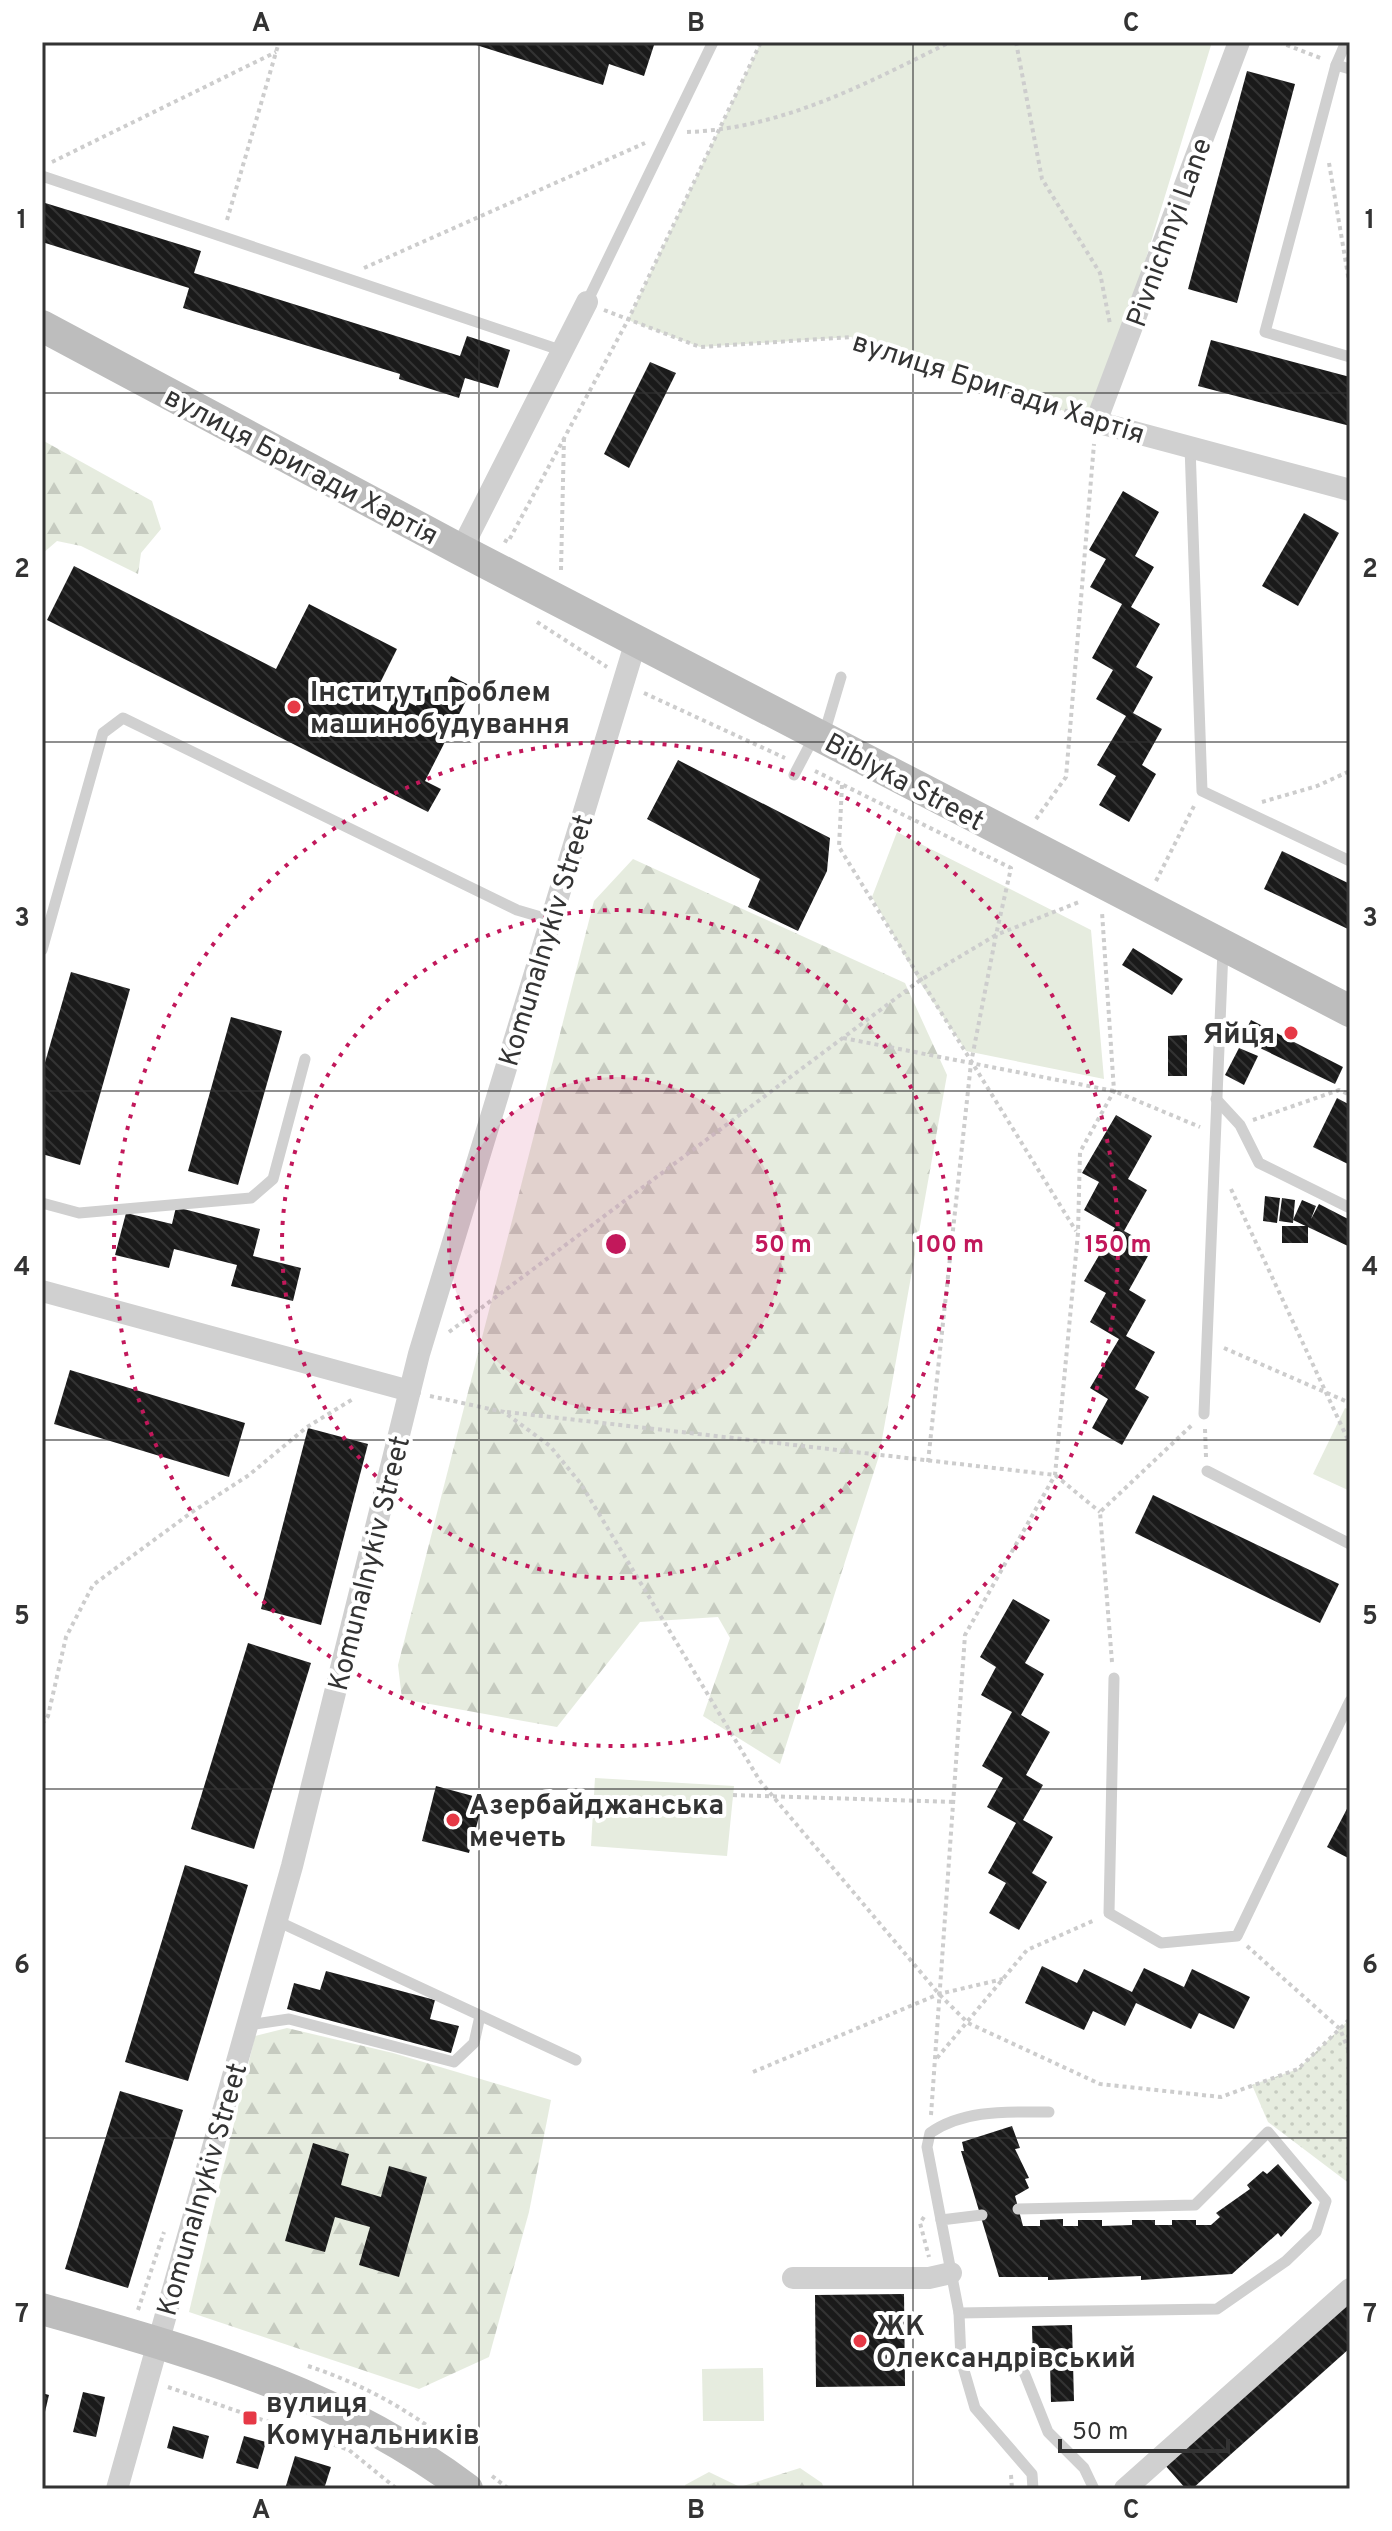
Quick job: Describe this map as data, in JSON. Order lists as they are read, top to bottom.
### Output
{
  "streets": {
    "street": [
      "Pivnichnyi Lane",
      "вулиця Бригади Хартія",
      "Biblyka Street",
      "Komunalnykiv Street"
    ]
  },
  "crossings": [
    ["Pivnichnyi Lane", "вулиця Бригади Хартія"],
    ["вулиця Бригади Хартія", "Biblyka Street"],
    ["Biblyka Street", "Komunalnykiv Street"]
  ],
  "places": {
    "other": [
      "Інститут проблем машинобудування",
      "Яйця",
      "Азербайджанська мечеть",
      "ЖК Олександрівський"
    ],
    "transit": ["вулиця Комунальників"]
  },
  "scale_bar": "50 m",
  "grid": {
    "columns": ["A", "B", "C"],
    "rows": [
      "1",
      "2",
      "3",
      "4",
      "5",
      "6",
      "7"
    ]
  },
  "rings": ["50 m", "100 m", "150 m"]
}
